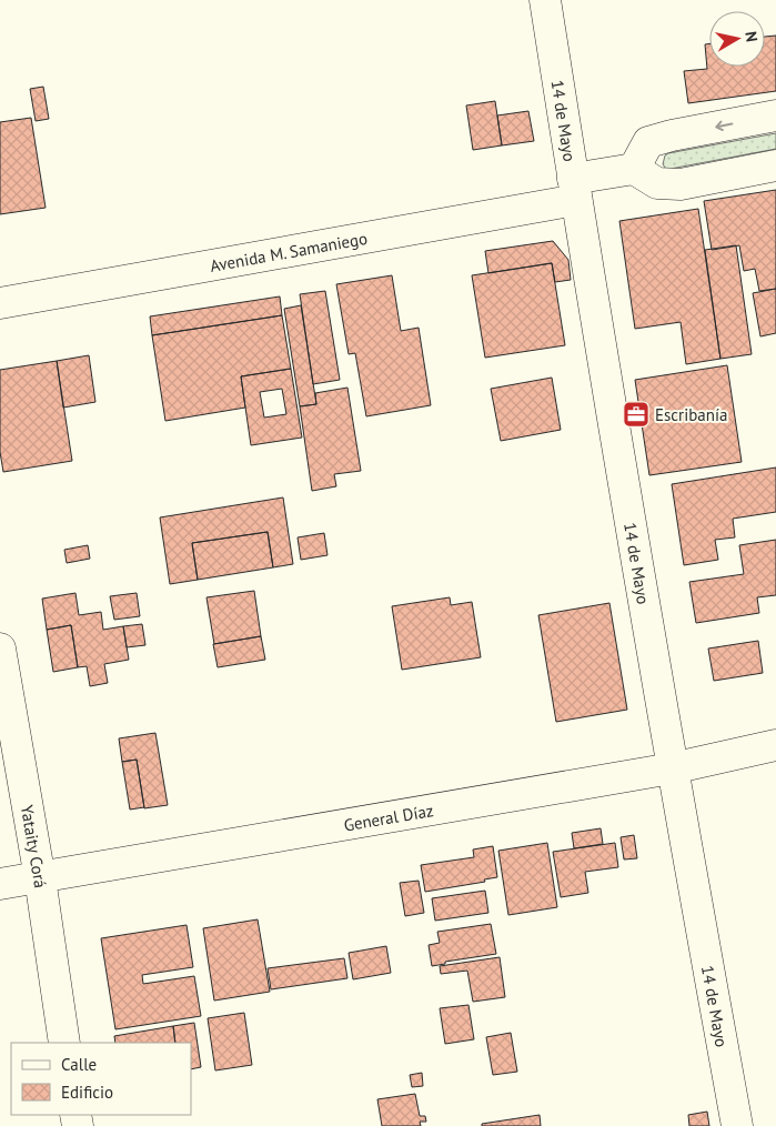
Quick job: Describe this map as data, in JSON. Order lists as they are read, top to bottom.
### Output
{
  "streets": {
    "street": [
      "14 de Mayo",
      "Avenida M. Samaniego",
      "General Díaz",
      "Yataity Corá"
    ]
  },
  "crossings": [
    ["14 de Mayo", "Avenida M. Samaniego"],
    ["14 de Mayo", "General Díaz"],
    ["General Díaz", "Yataity Corá"]
  ],
  "places": {
    "office": ["Escribanía"]
  },
  "legend": ["Calle", "Edificio"],
  "north": "right"
}
